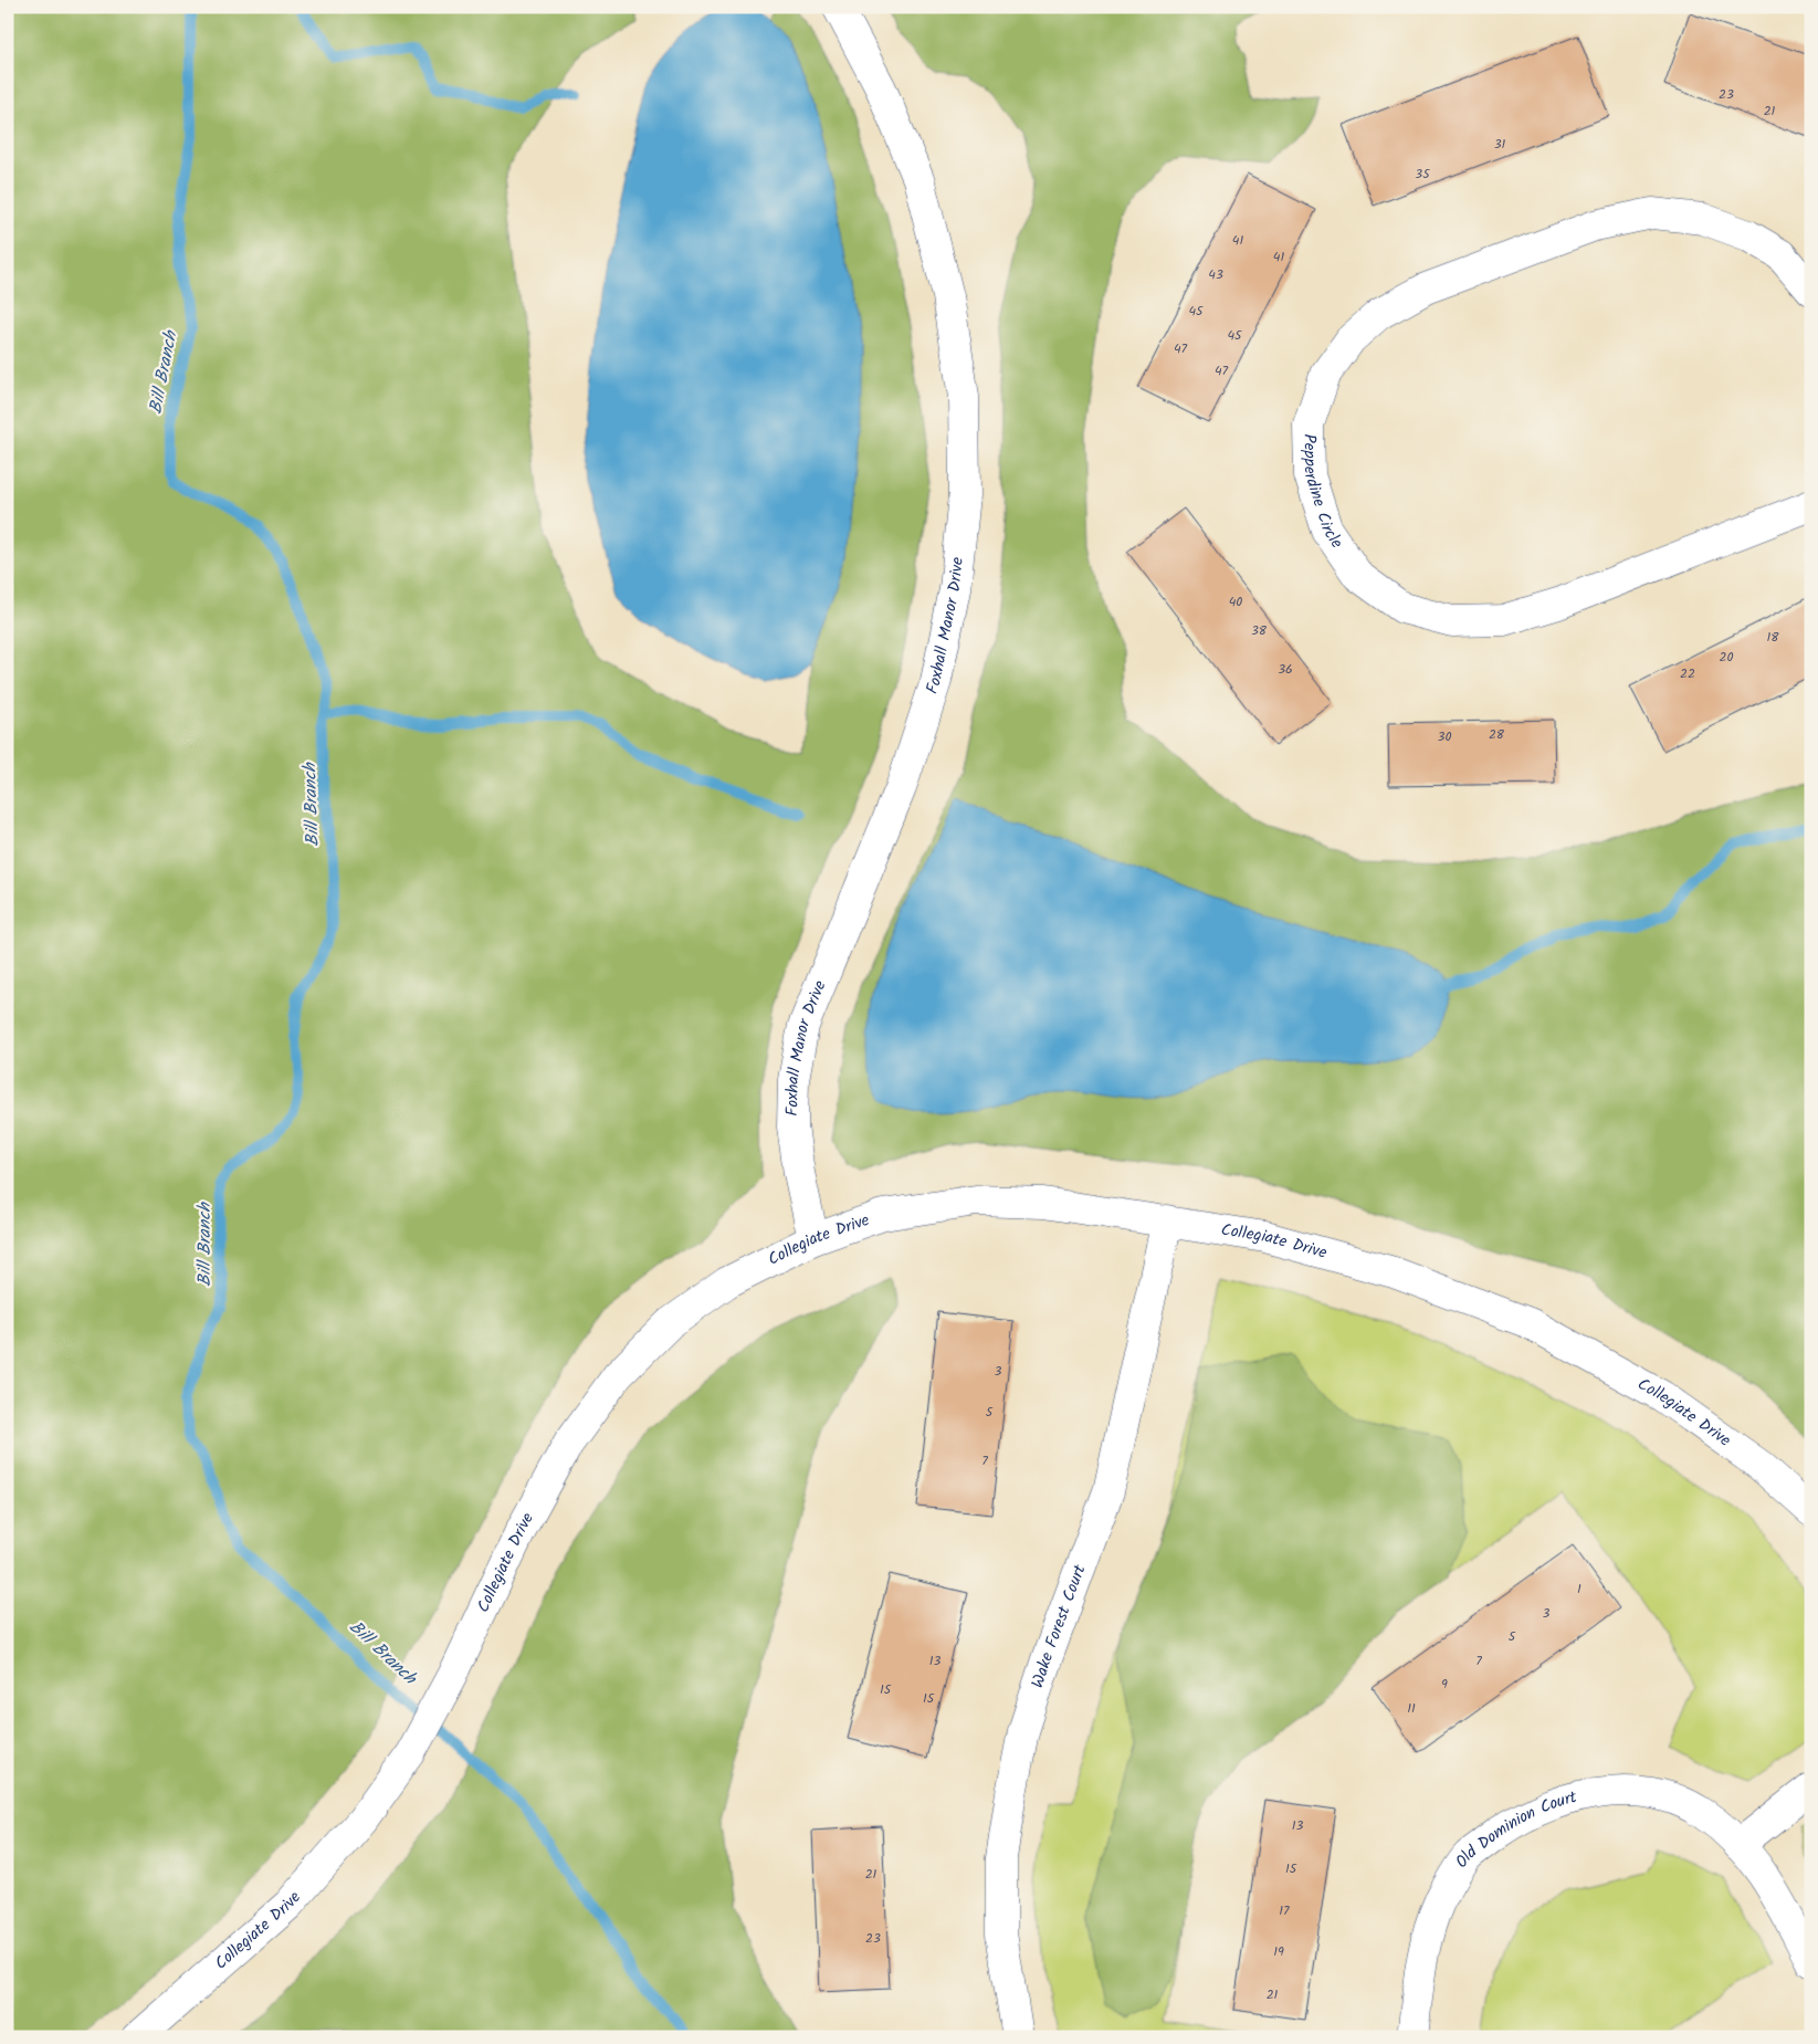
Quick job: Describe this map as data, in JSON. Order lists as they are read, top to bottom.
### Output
{
  "streets": {
    "street": [
      "Pepperdine Circle",
      "Foxhall Manor Drive",
      "Collegiate Drive",
      "Wake Forest Court",
      "Old Dominion Court"
    ]
  },
  "crossings": [
    ["Foxhall Manor Drive", "Collegiate Drive"],
    ["Collegiate Drive", "Wake Forest Court"]
  ],
  "water": ["Bill Branch"],
  "house_numbers": [
    "23",
    "21",
    "31",
    "35",
    "41",
    "41",
    "43",
    "45",
    "45",
    "47",
    "47",
    "40",
    "38",
    "18",
    "20",
    "36",
    "22",
    "28",
    "30",
    "3",
    "5",
    "7",
    "1",
    "3",
    "5",
    "13",
    "7",
    "9",
    "15",
    "15",
    "11",
    "13",
    "15",
    "21",
    "17",
    "23",
    "19",
    "21"
  ]
}
